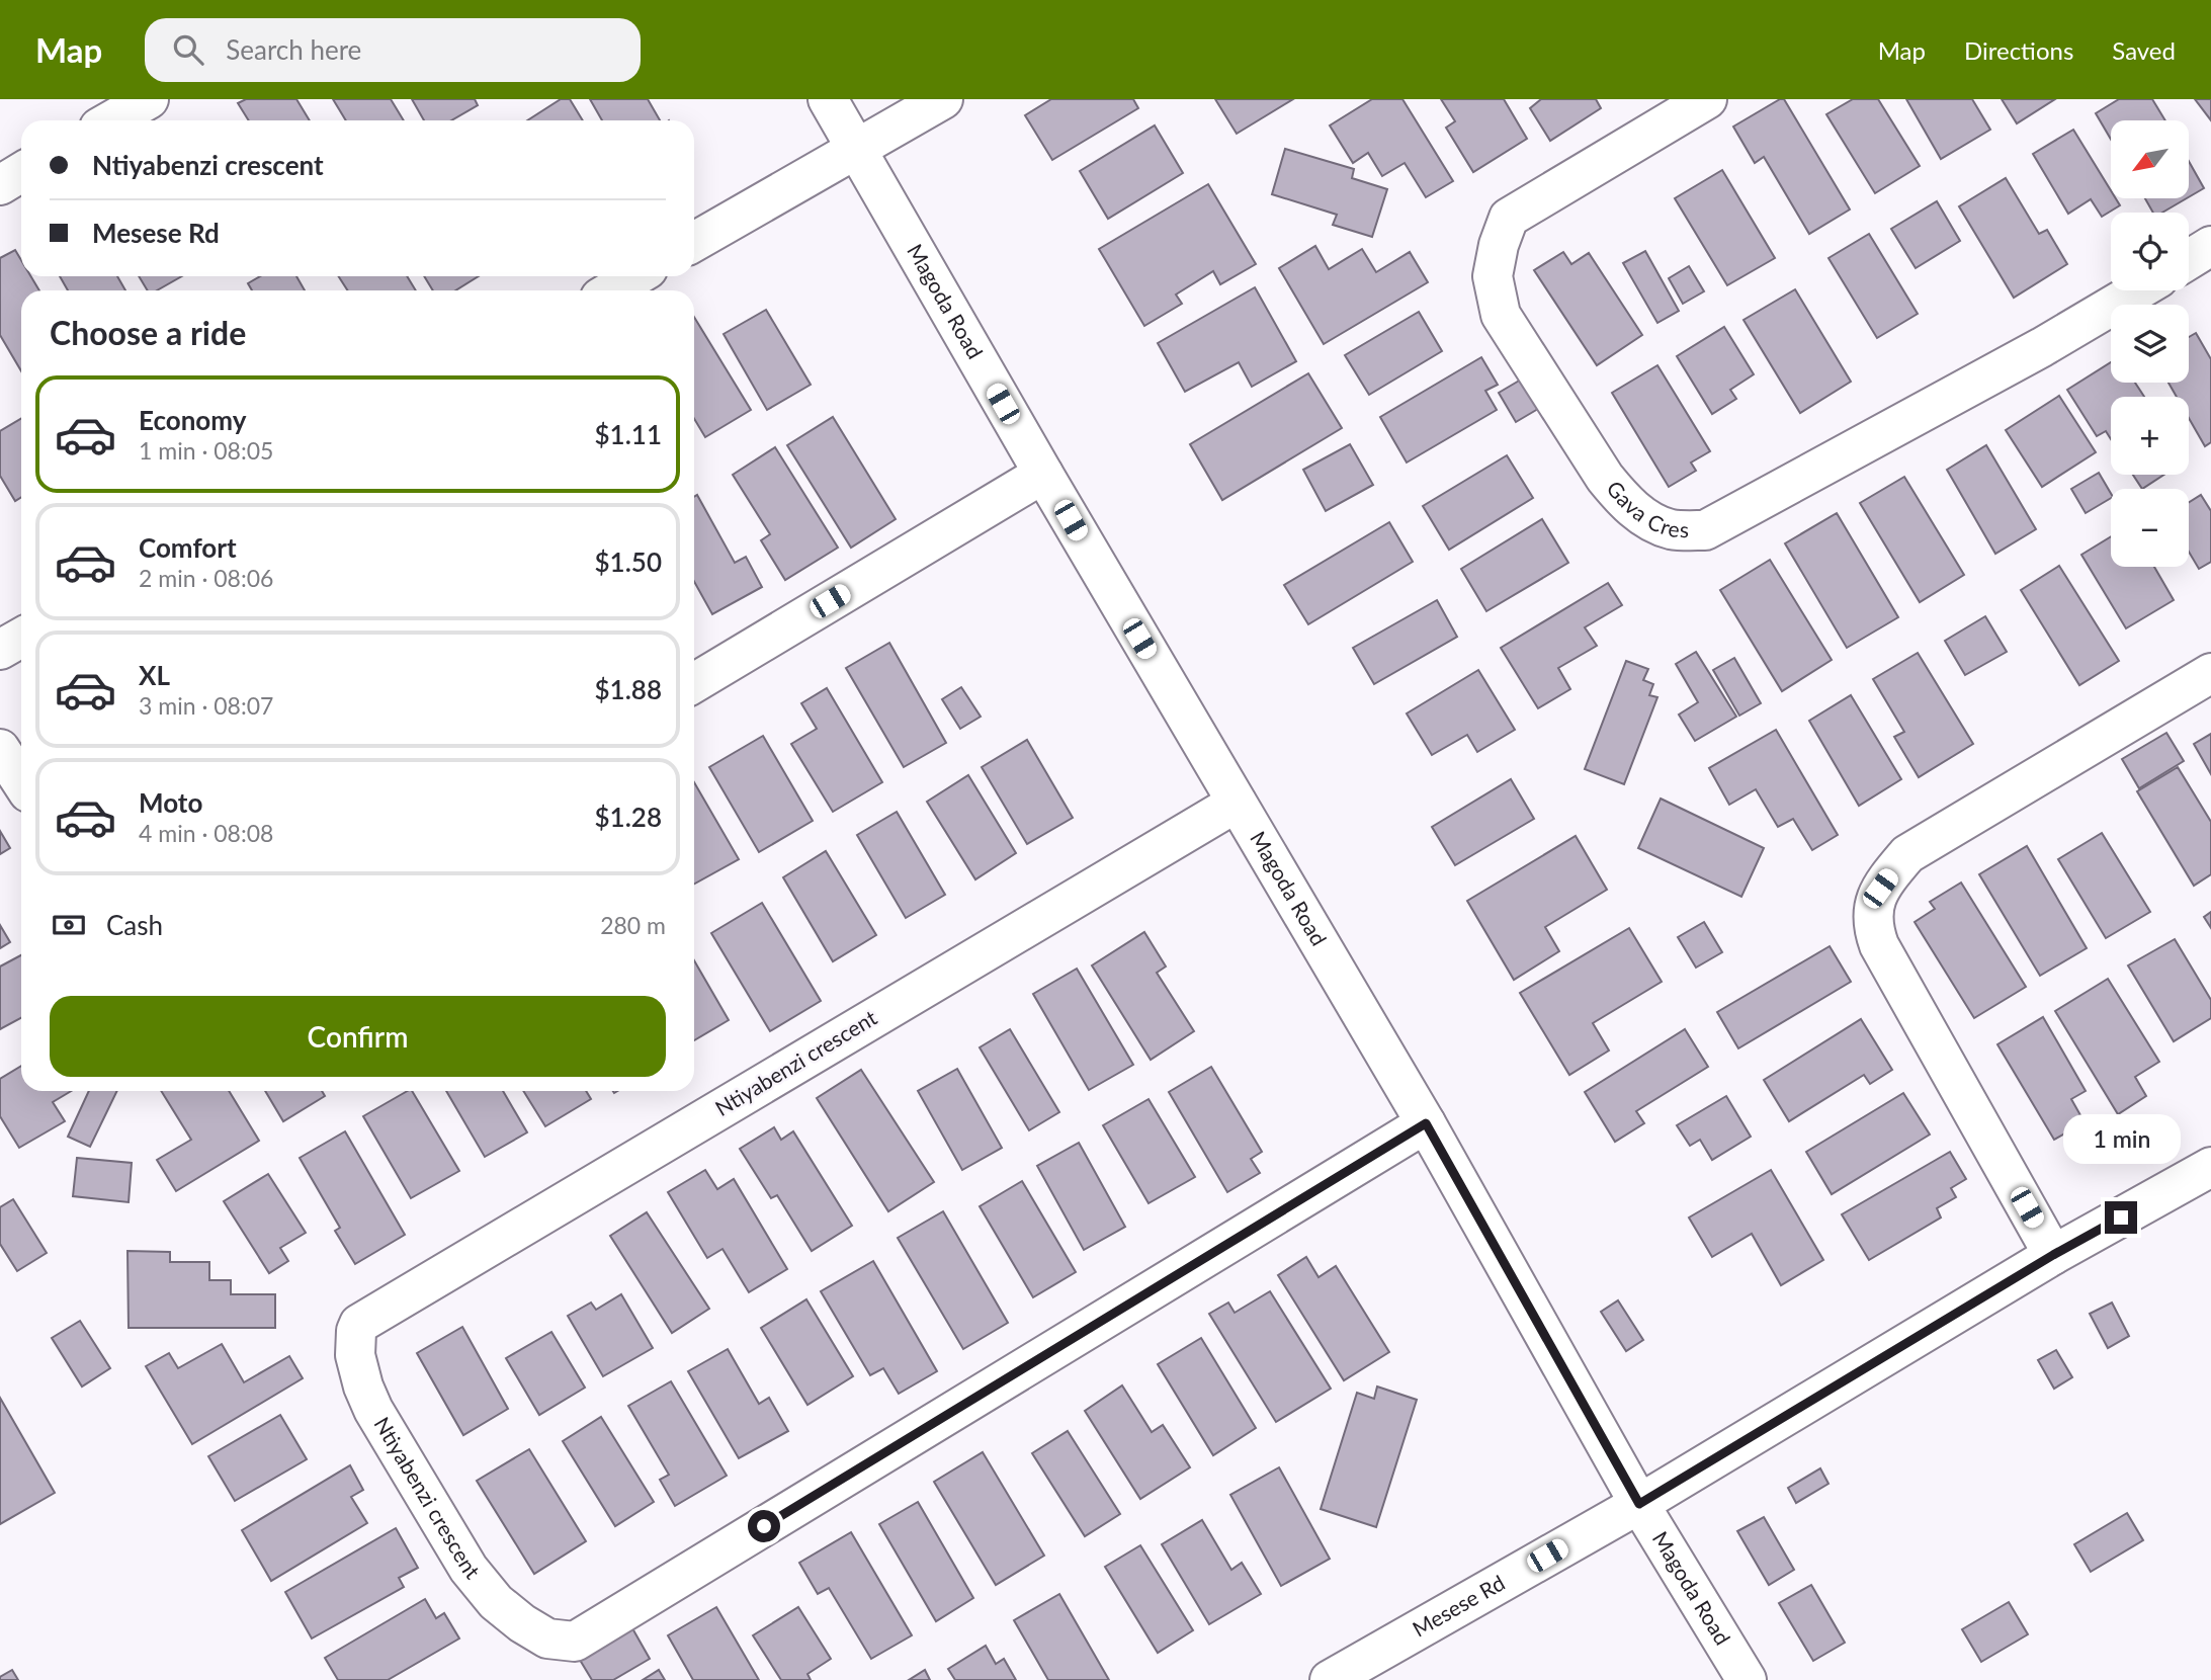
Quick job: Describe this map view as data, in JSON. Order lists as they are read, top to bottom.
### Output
{
  "streets": {
    "street": [
      "Magoda Road",
      "Gava Cres",
      "Ntiyabenzi crescent",
      "Mesese Rd"
    ]
  },
  "crossings": [
    ["Magoda Road", "Ntiyabenzi crescent"],
    ["Magoda Road", "Mesese Rd"]
  ],
  "north": "bottom left",
  "page": {
    "header": "Map",
    "search": "Search here",
    "nav": ["Map", "Directions", "Saved"],
    "map_buttons": ["+", "−"],
    "banner": ["Ntiyabenzi crescent", "Mesese Rd"],
    "heading": "Choose a ride",
    "list": [
      {
        "name": "Economy",
        "note": "1 min · 08:05",
        "value": "$1.11"
      },
      {
        "name": "Comfort",
        "note": "2 min · 08:06",
        "value": "$1.50"
      },
      {
        "name": "XL",
        "note": "3 min · 08:07",
        "value": "$1.88"
      },
      {
        "name": "Moto",
        "note": "4 min · 08:08",
        "value": "$1.28"
      }
    ],
    "pay": ["Cash", "280 m"],
    "buttons": "Confirm",
    "bubble": "1 min"
  }
}
